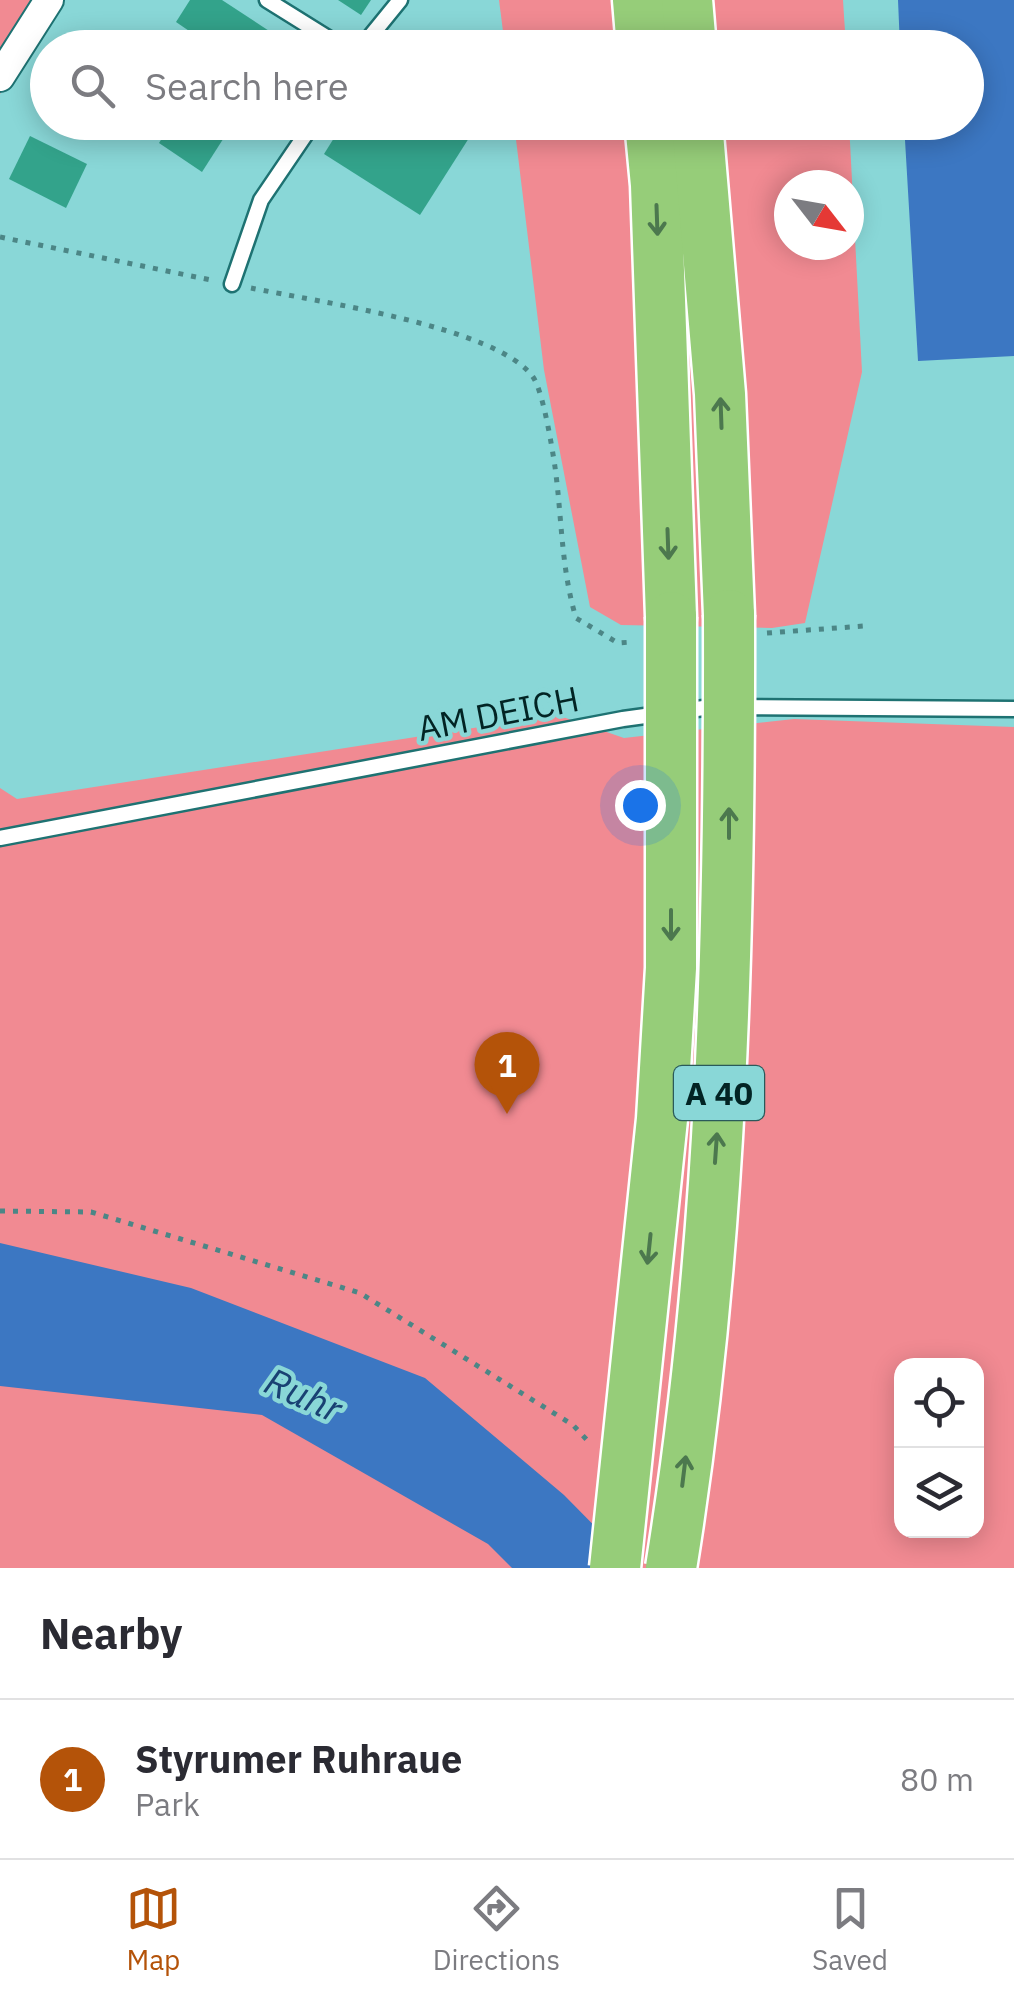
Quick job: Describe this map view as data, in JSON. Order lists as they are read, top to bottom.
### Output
{
  "streets": {
    "highway": ["A 40"],
    "lane": ["AM DEICH"]
  },
  "water": ["Ruhr"],
  "north": "bottom right",
  "page": {
    "search": "Search here",
    "pins": "1",
    "heading": "Nearby",
    "list": [
      {
        "mark": "1",
        "name": "Styrumer Ruhraue",
        "note": "Park",
        "value": "80 m"
      }
    ],
    "nav": ["Map", "Directions", "Saved"]
  }
}
